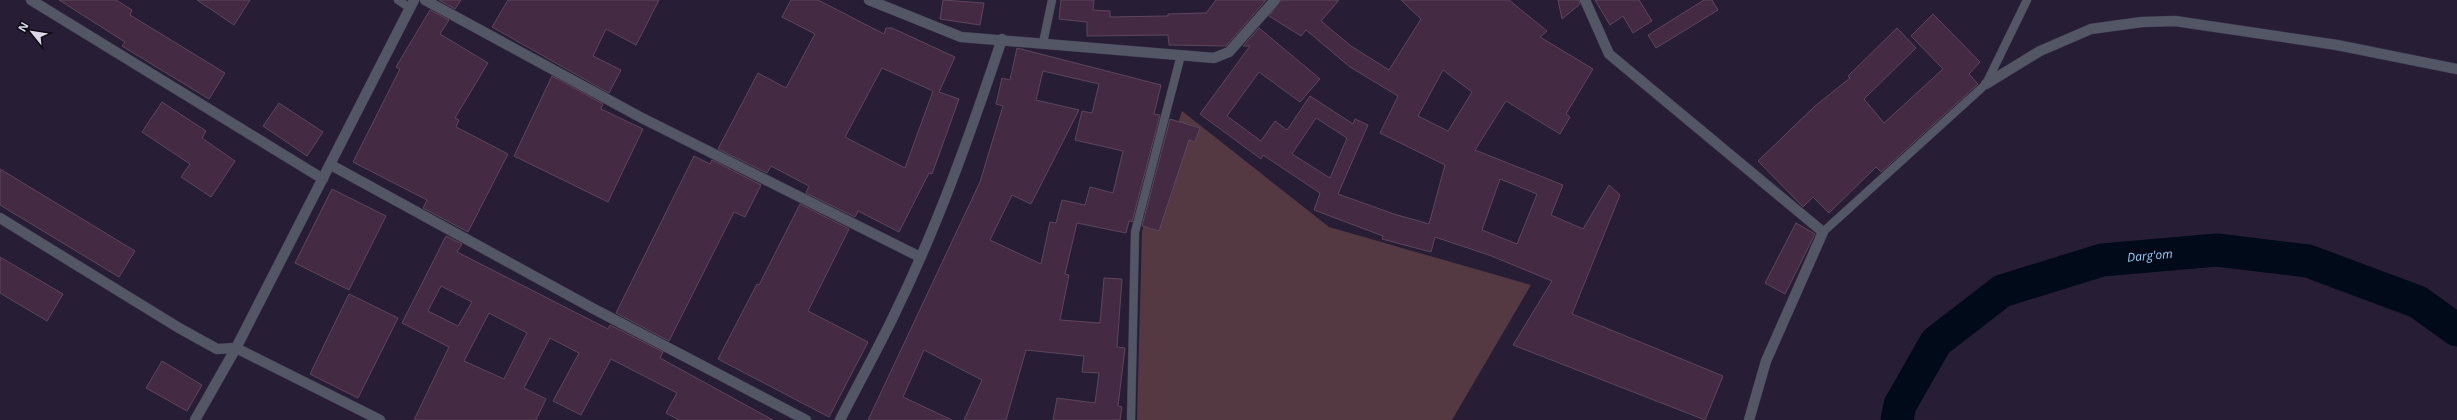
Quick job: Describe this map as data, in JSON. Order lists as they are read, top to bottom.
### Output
{
  "water": ["Darg'om"],
  "north": "top left"
}
